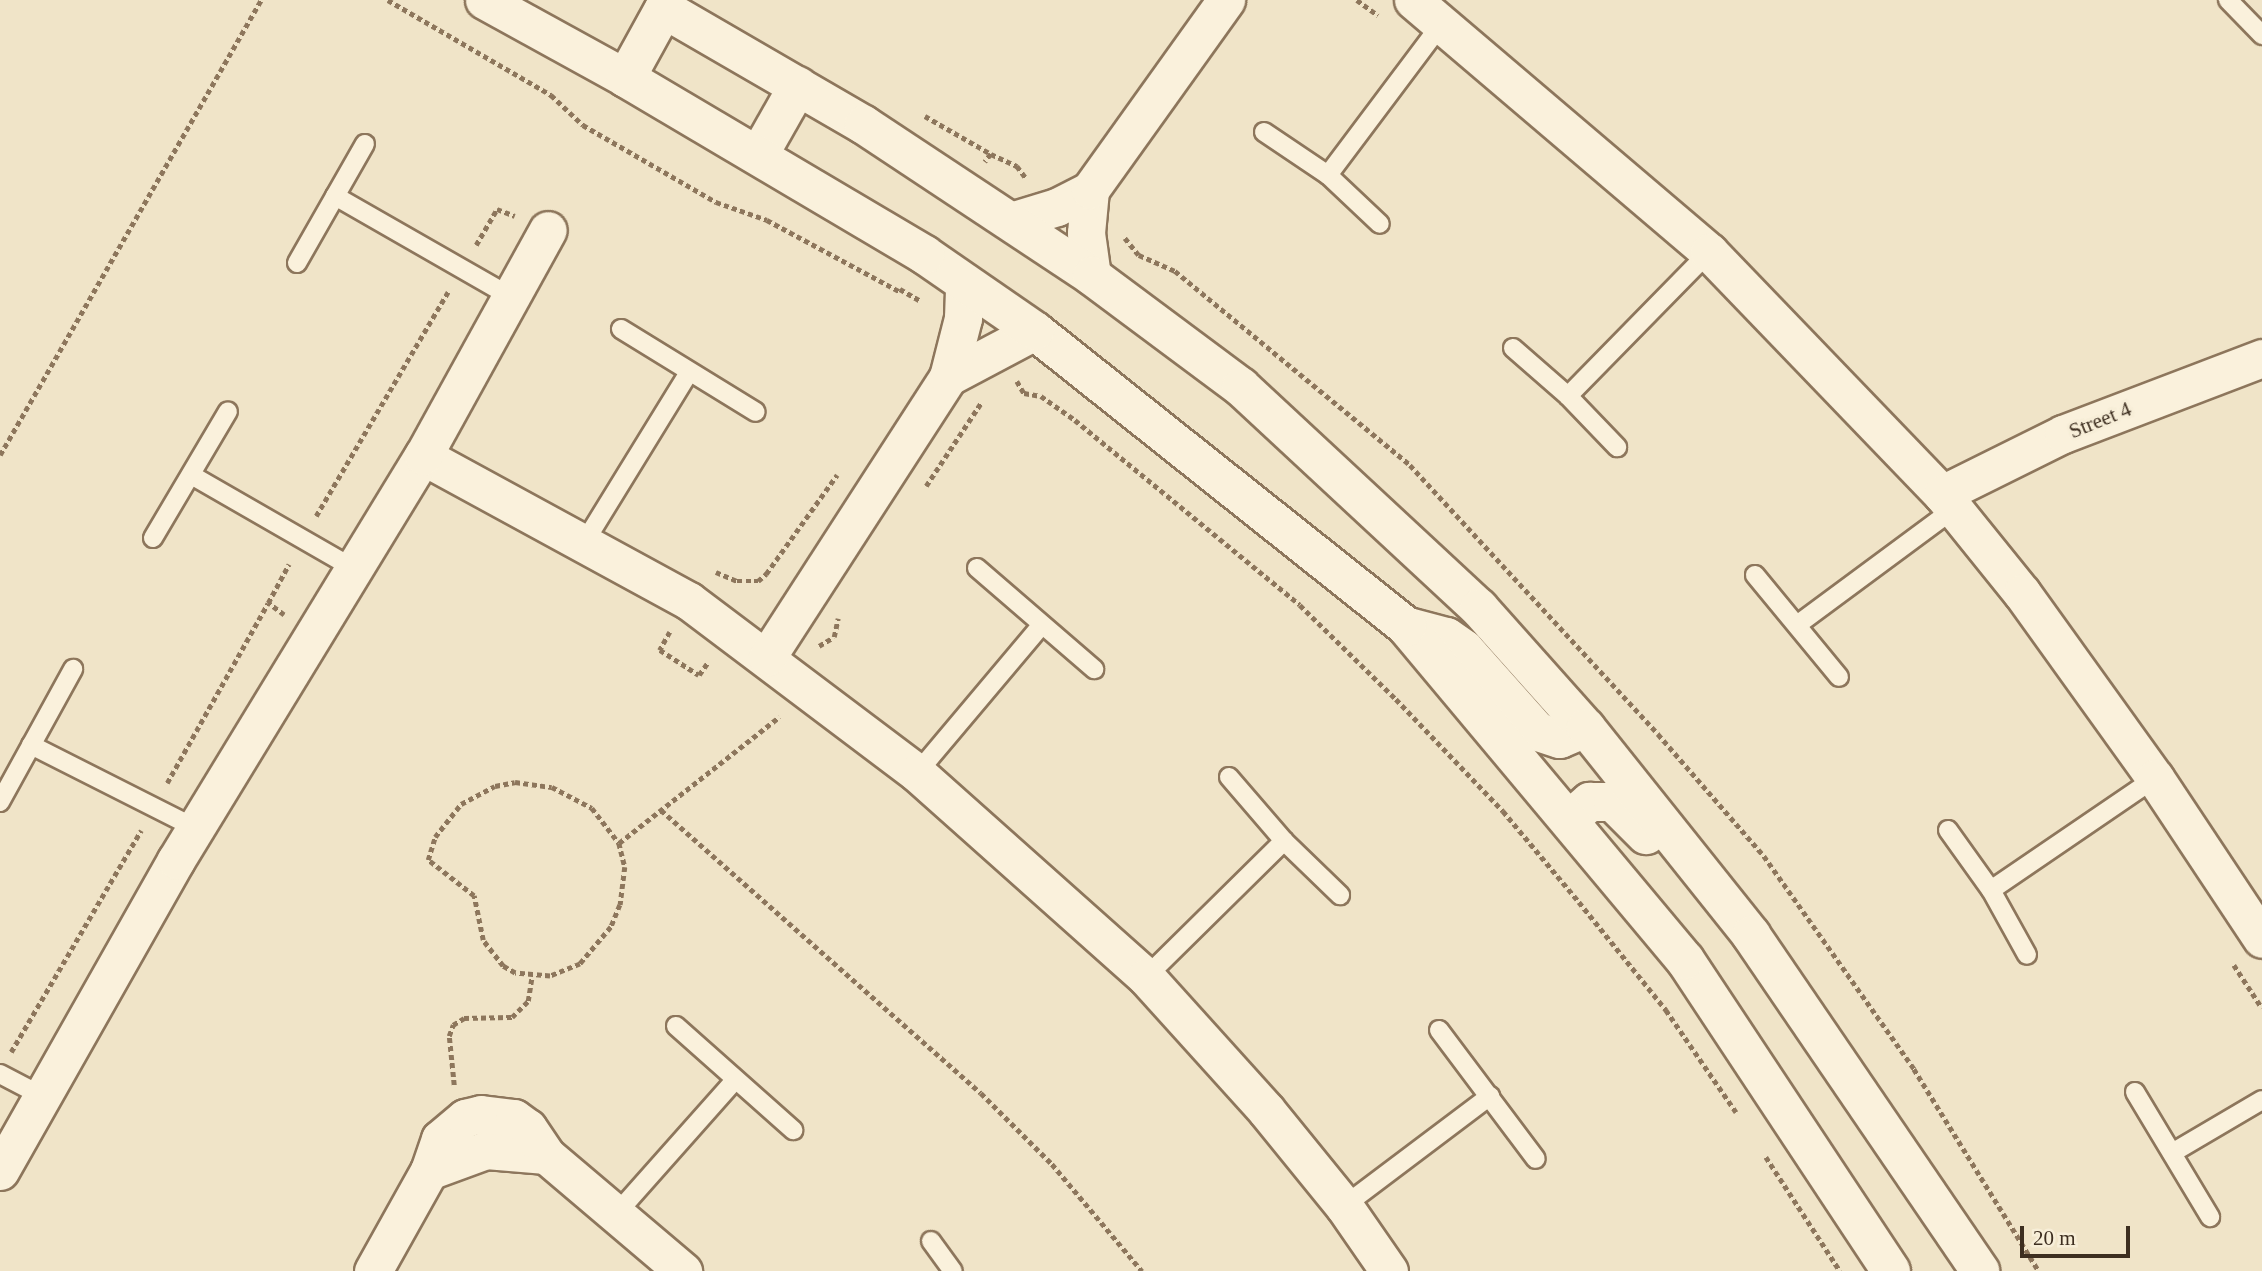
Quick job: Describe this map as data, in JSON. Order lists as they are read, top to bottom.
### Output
{
  "streets": {
    "street": ["Street 4"]
  },
  "scale_bar": "20 m"
}
